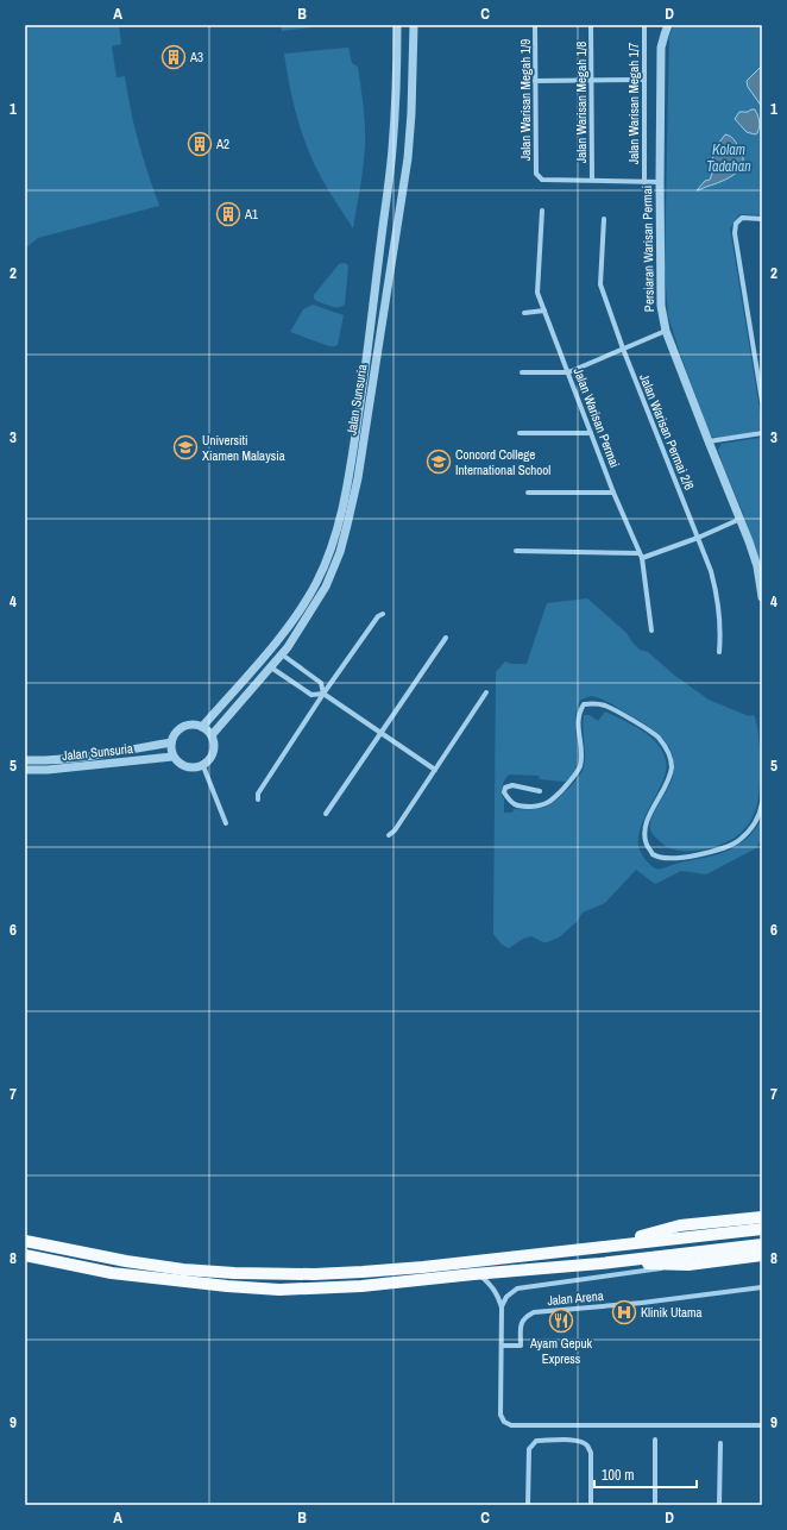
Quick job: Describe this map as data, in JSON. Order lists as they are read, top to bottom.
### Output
{
  "streets": {
    "street": [
      "Jalan Warisan Megah 1/9",
      "Jalan Warisan Megah 1/8",
      "Jalan Warisan Megah 1/7",
      "Persiaran Warisan Permai",
      "Jalan Sunsuria",
      "Jalan Warisan Permai",
      "Jalan Warisan Permai 2/6",
      "Jalan Arena"
    ]
  },
  "crossings": [
    ["Jalan Warisan Megah 1/9", "Jalan Warisan Megah 1/8"]
  ],
  "water": ["Kolam Tadahan"],
  "places": {
    "building": ["A3", "A2", "A1"],
    "school or university": ["Universiti Xiamen Malaysia", "Concord College International School"],
    "hospital": ["Klinik Utama"],
    "restaurant": ["Ayam Gepuk Express"]
  },
  "scale_bar": "100 m",
  "grid": {
    "columns": [
      "A",
      "B",
      "C",
      "D"
    ],
    "rows": [
      "1",
      "2",
      "3",
      "4",
      "5",
      "6",
      "7",
      "8",
      "9"
    ]
  }
}
